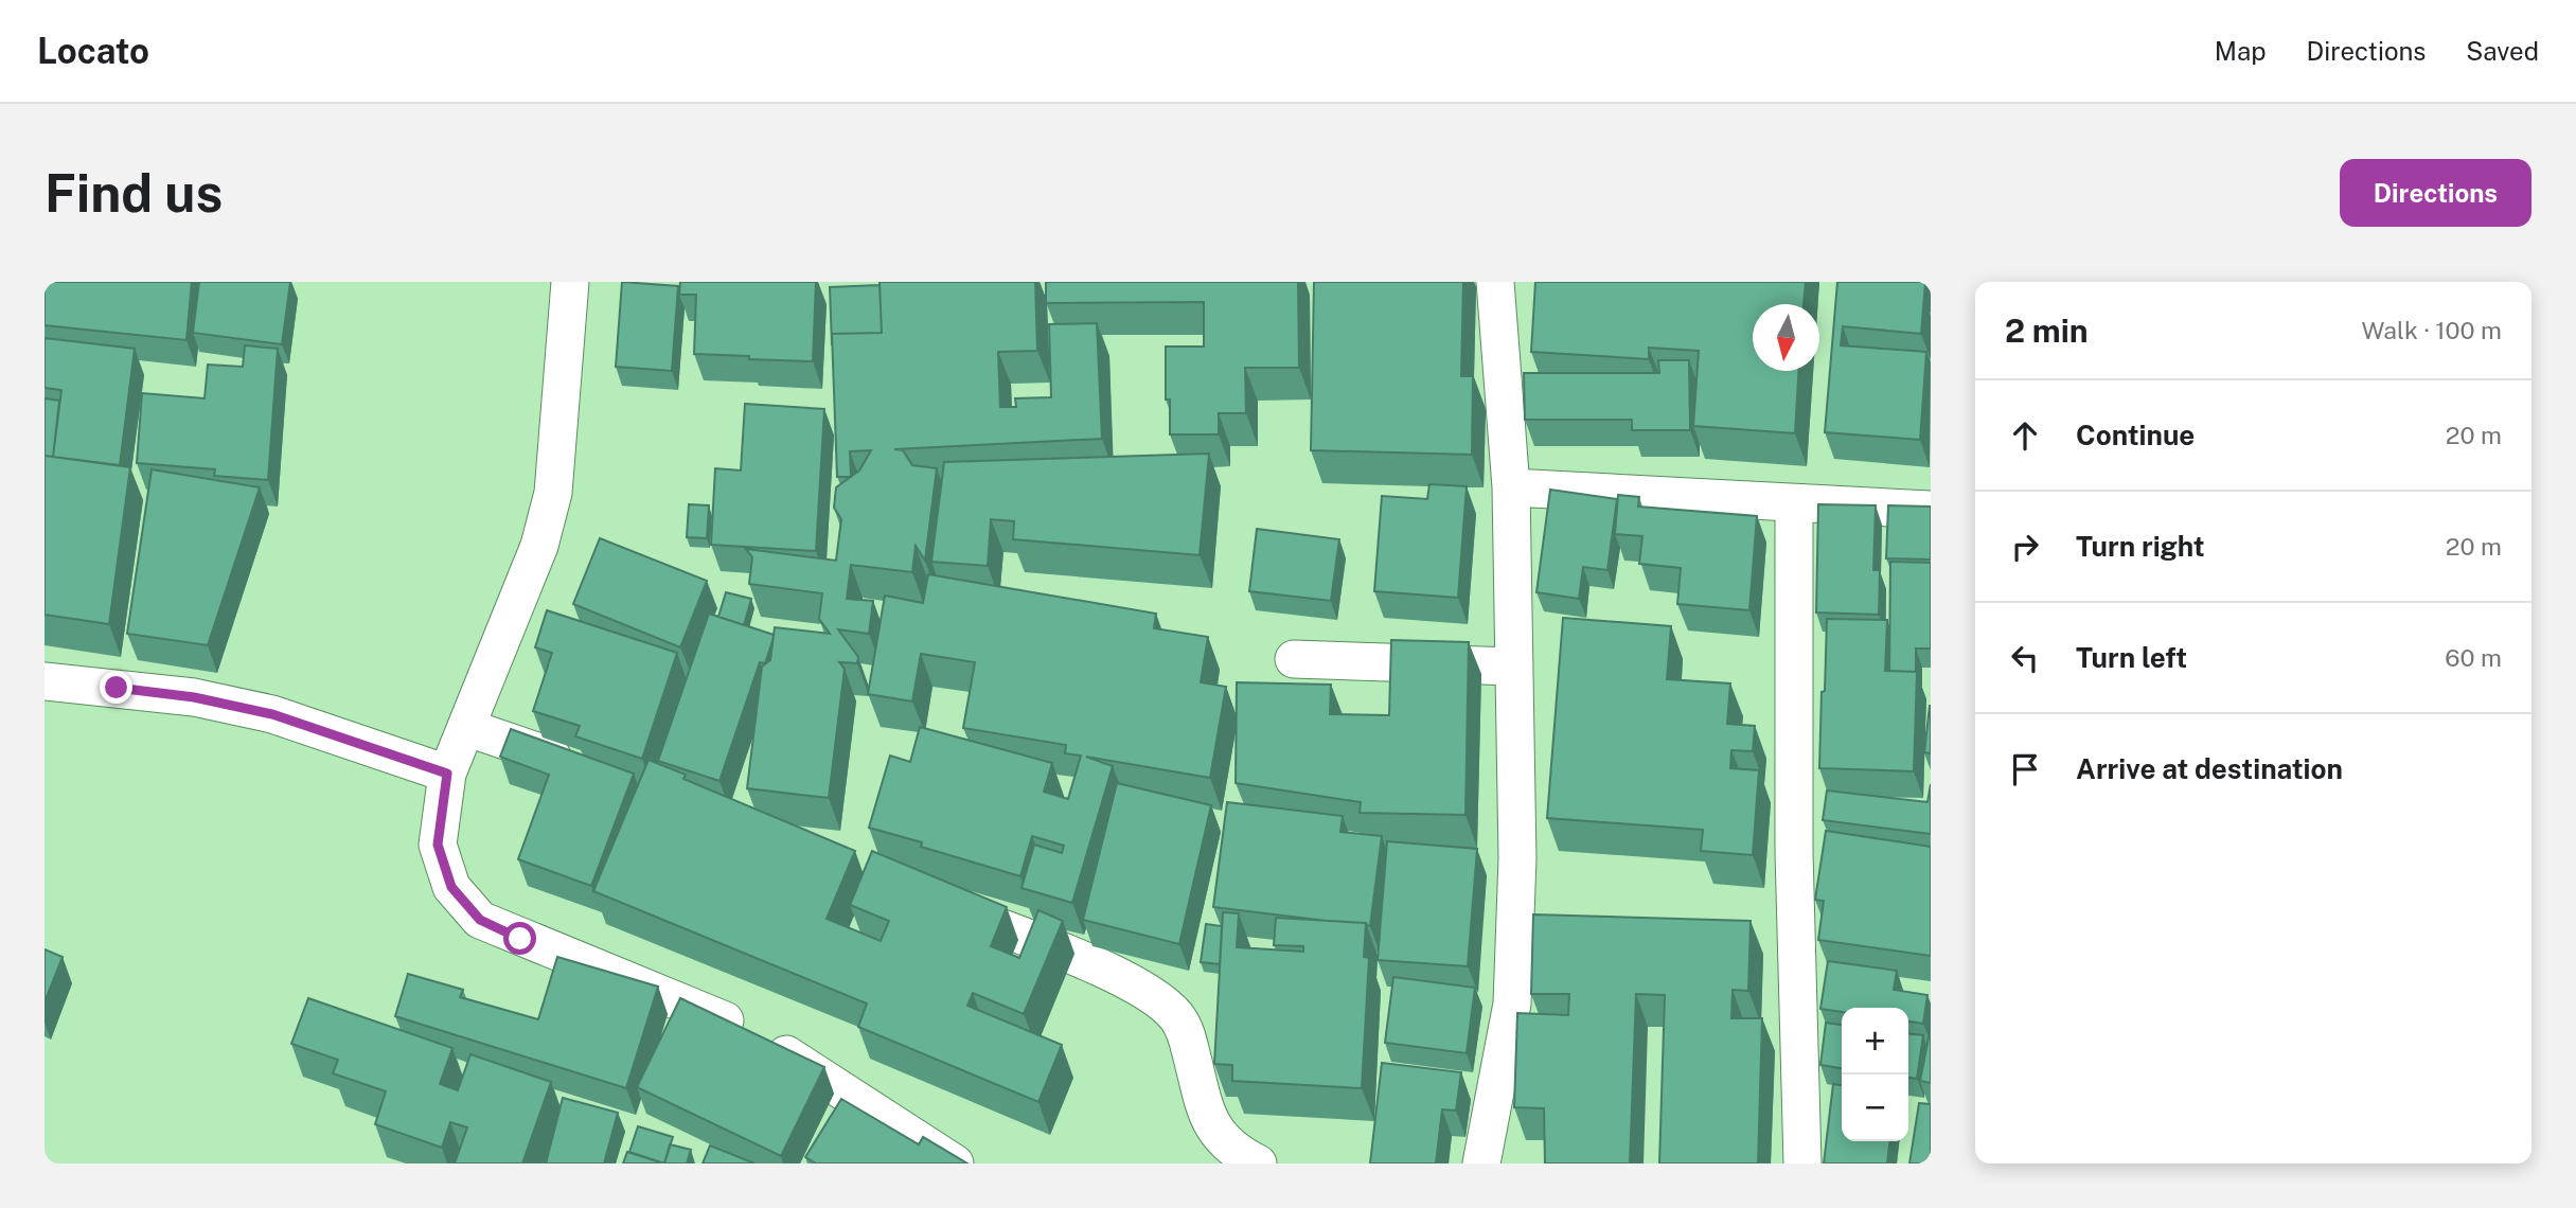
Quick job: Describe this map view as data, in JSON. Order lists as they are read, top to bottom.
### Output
{
  "north": "bottom",
  "page": {
    "header": "Locato",
    "nav": ["Map", "Directions", "Saved"],
    "buttons": "Directions",
    "title": "Find us",
    "heading": ["2 min", "Walk · 100 m"],
    "list": [
      ["Continue", "20 m"],
      ["Turn right", "20 m"],
      ["Turn left", "60 m"],
      "Arrive at destination"
    ],
    "map_buttons": ["+", "−"]
  }
}
